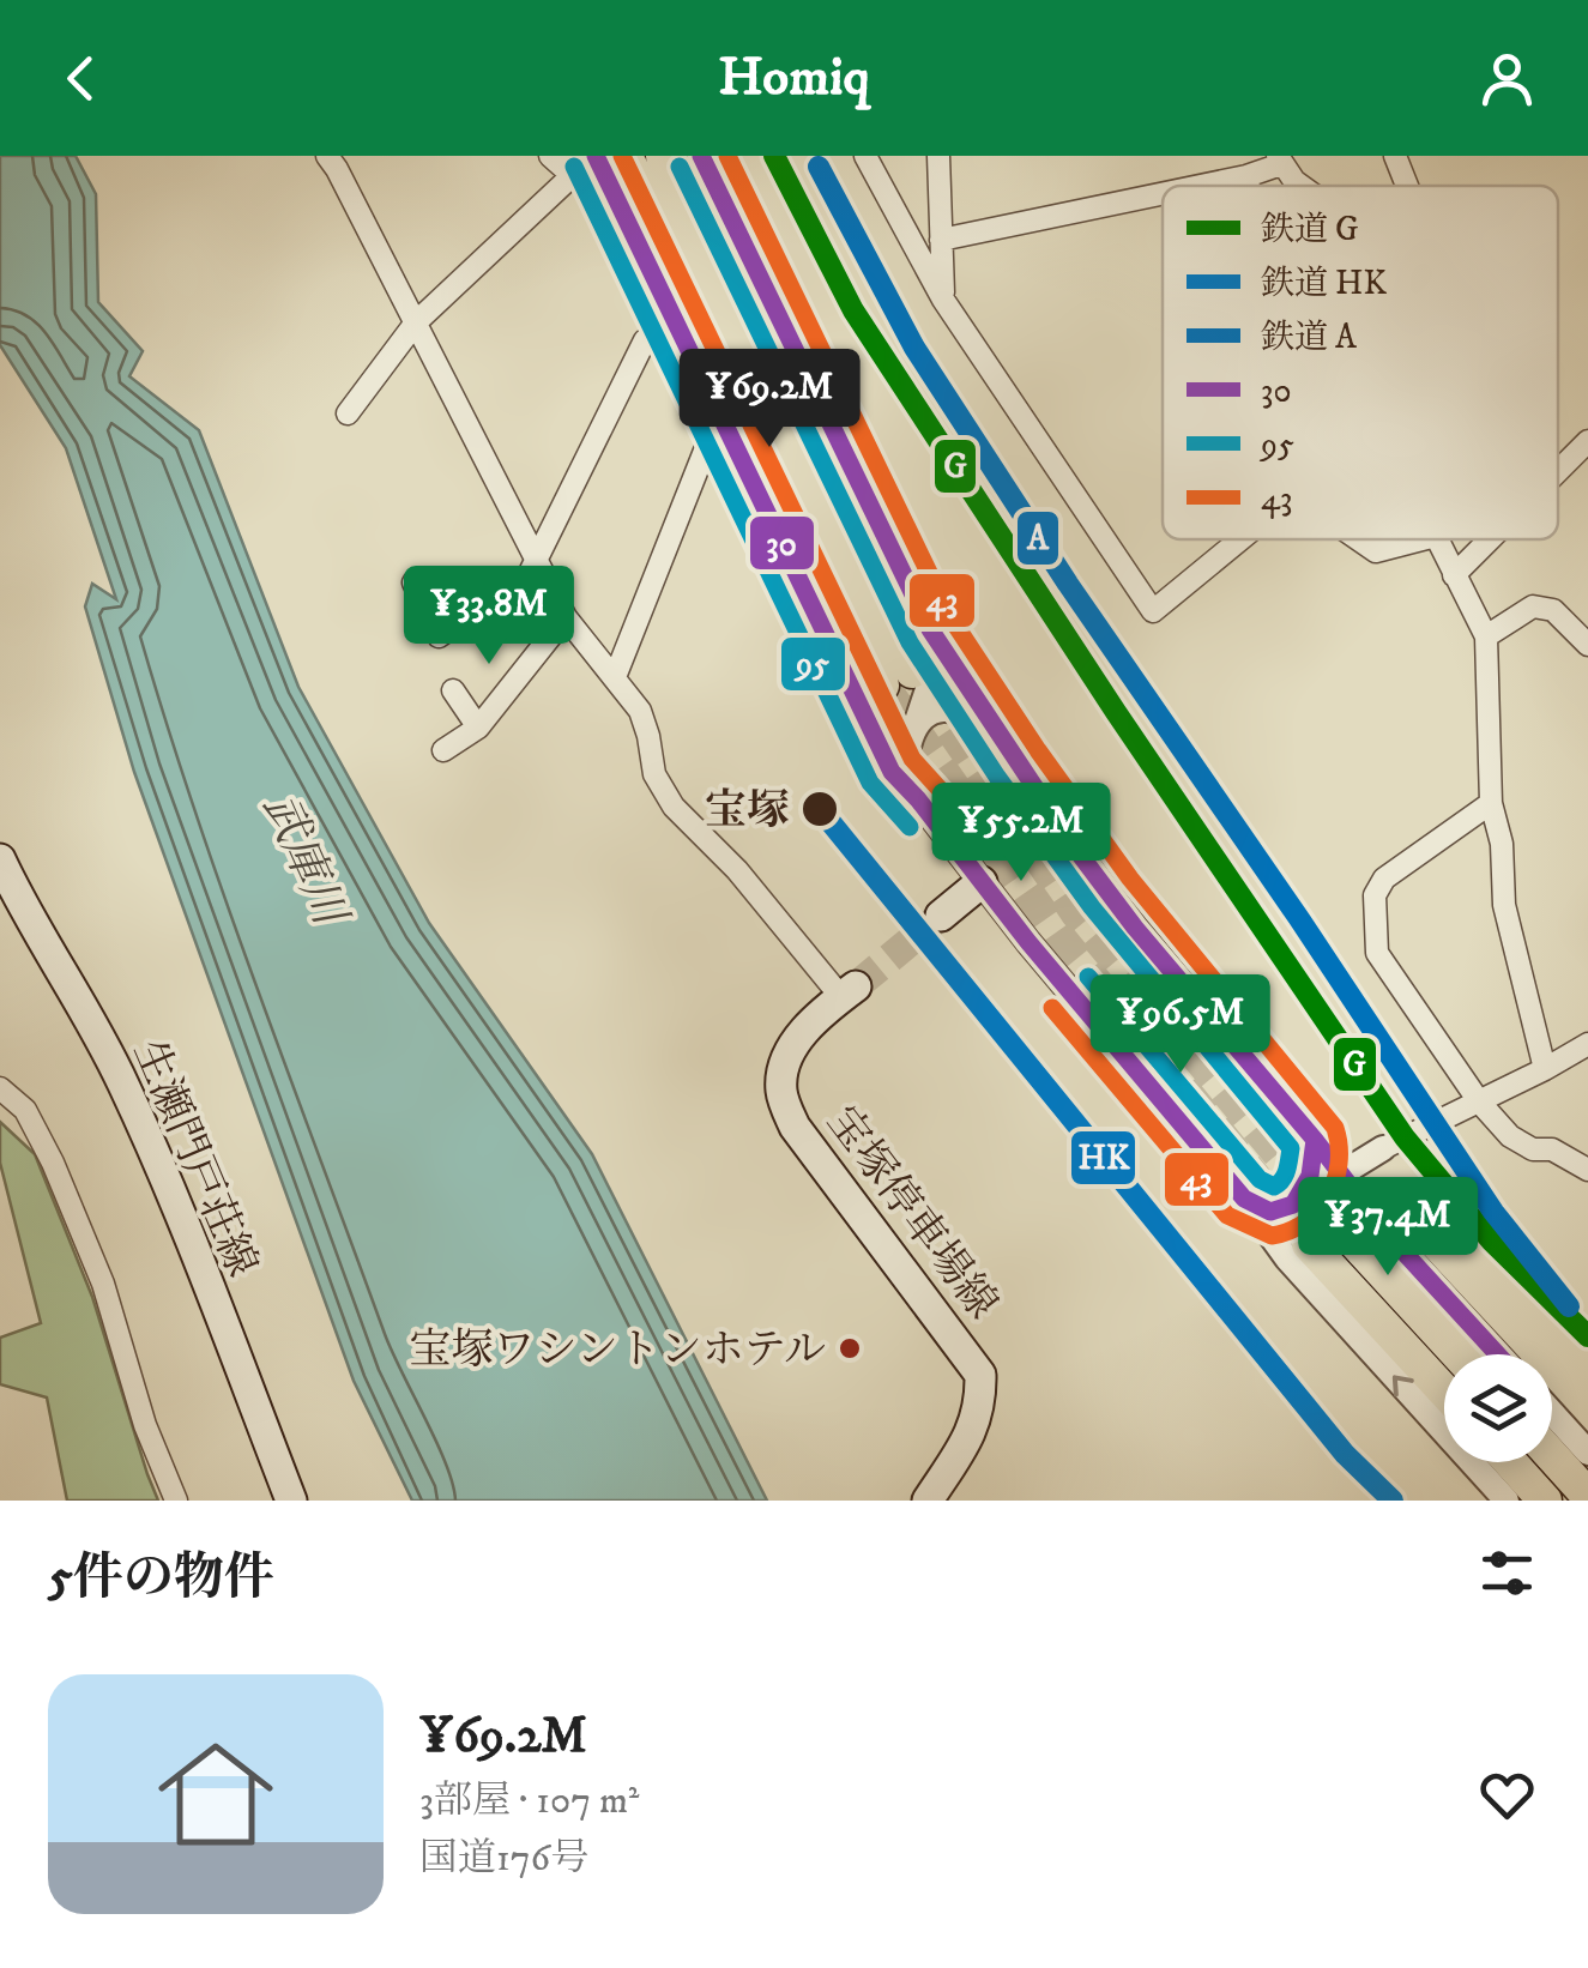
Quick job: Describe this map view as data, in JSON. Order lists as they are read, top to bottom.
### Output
{
  "streets": {
    "main road": ["生瀬門戸荘線", "宝塚停車場線"]
  },
  "water": ["武庫川"],
  "places": ["宝塚", "宝塚ワシントンホテル"],
  "lines": [
    "rail line G",
    "transit line 30",
    "transit line 43",
    "rail line A",
    "transit line 95",
    "rail line HK"
  ],
  "legend": [
    "鉄道 G",
    "鉄道 HK",
    "鉄道 A",
    "30",
    "95",
    "43"
  ],
  "page": {
    "header": "Homiq",
    "price": [
      "¥69.2M",
      "¥33.8M",
      "¥55.2M",
      "¥96.5M",
      "¥37.4M"
    ],
    "heading": "5件の物件",
    "list": [
      {
        "name": "¥69.2M",
        "note": "3部屋 · 107 m² · 国道176号"
      }
    ]
  }
}
